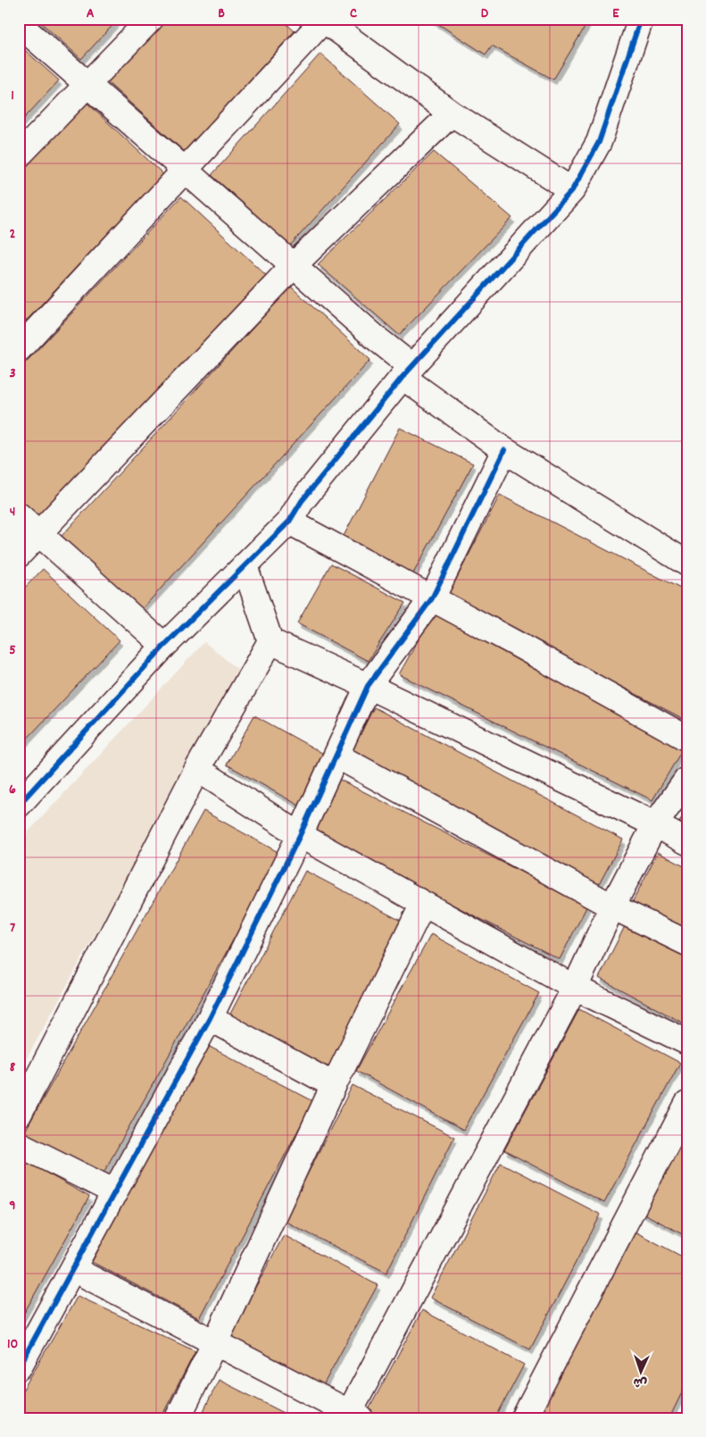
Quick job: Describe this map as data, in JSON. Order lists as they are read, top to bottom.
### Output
{
  "north": "bottom",
  "grid": {
    "columns": [
      "A",
      "B",
      "C",
      "D",
      "E"
    ],
    "rows": [
      "1",
      "2",
      "3",
      "4",
      "5",
      "6",
      "7",
      "8",
      "9",
      "10"
    ]
  }
}
